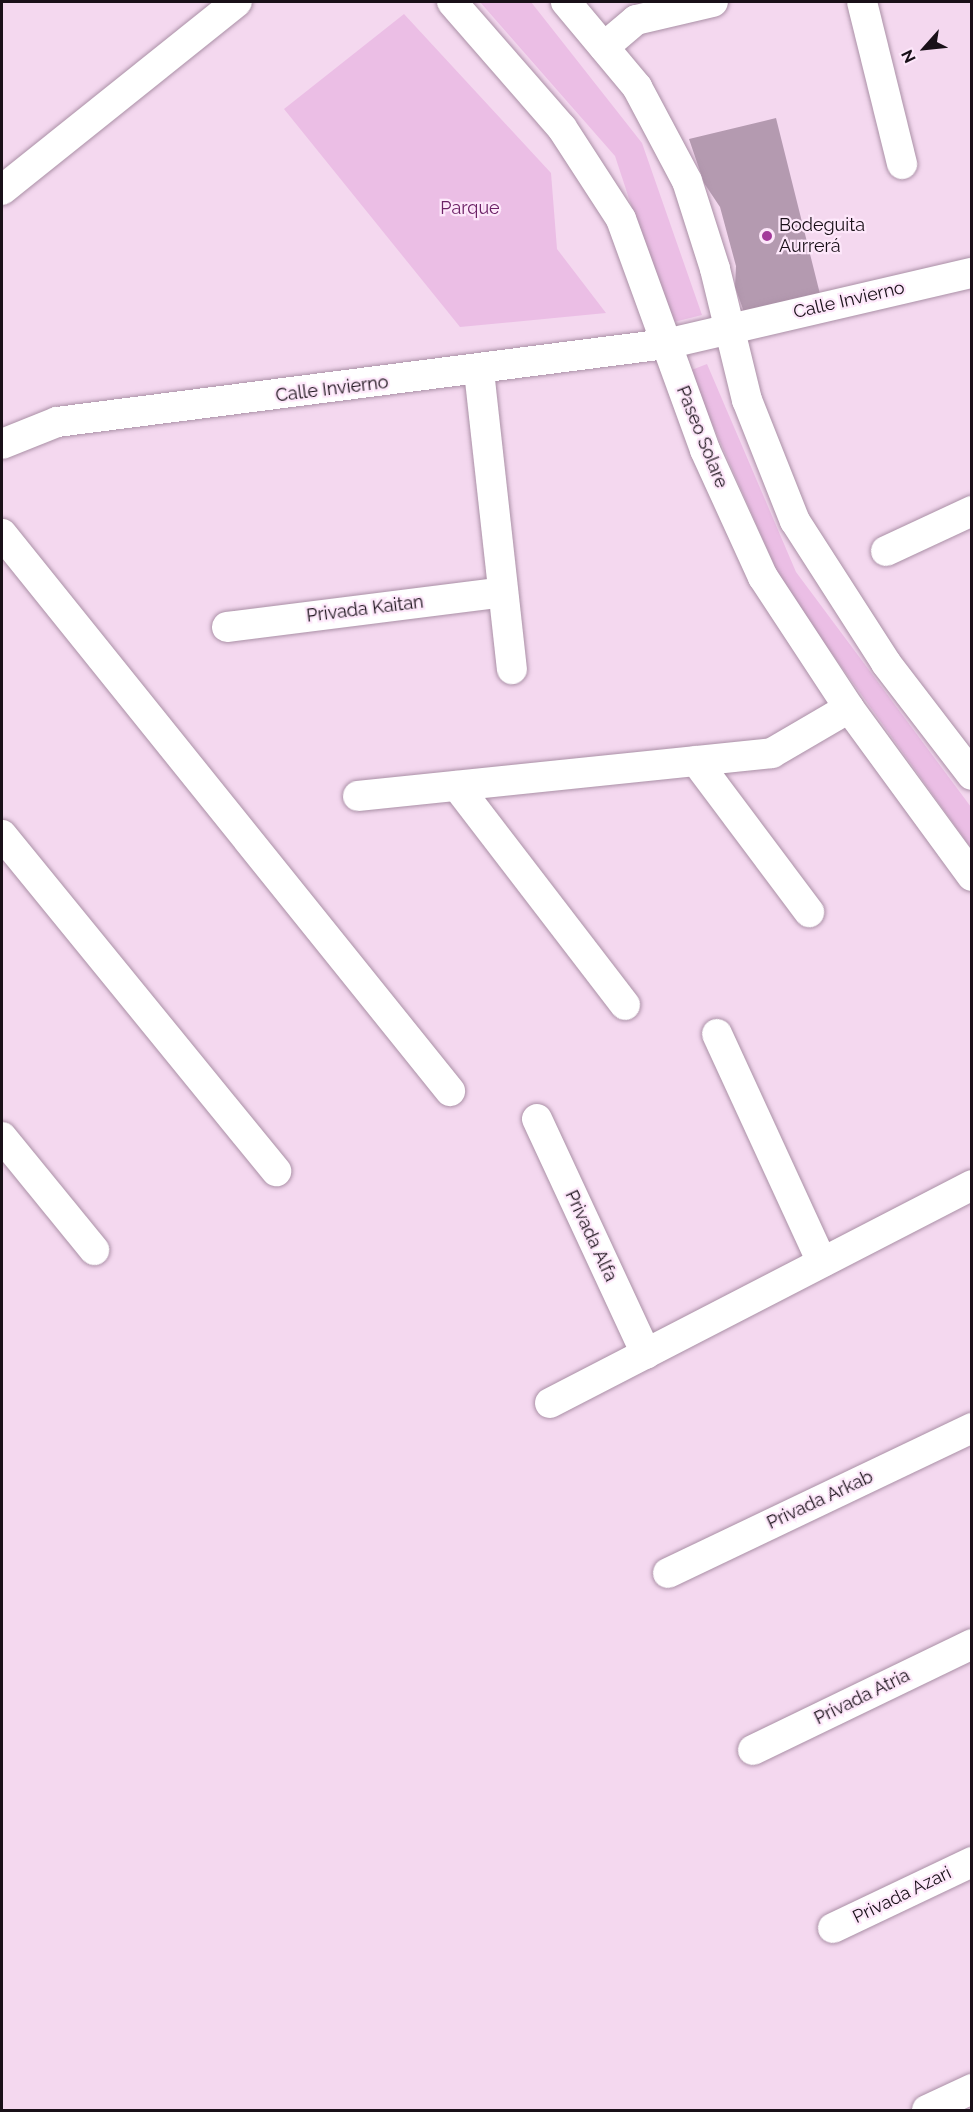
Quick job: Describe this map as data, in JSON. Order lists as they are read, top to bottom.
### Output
{
  "streets": {
    "street": [
      "Calle Invierno",
      "Paseo Solare",
      "Privada Kaitan",
      "Privada Alfa",
      "Privada Arkab",
      "Privada Atria",
      "Privada Azari"
    ]
  },
  "crossings": [
    ["Calle Invierno", "Paseo Solare"]
  ],
  "parks": ["Parque"],
  "places": ["Bodeguita Aurrerá"],
  "north": "bottom left"
}
